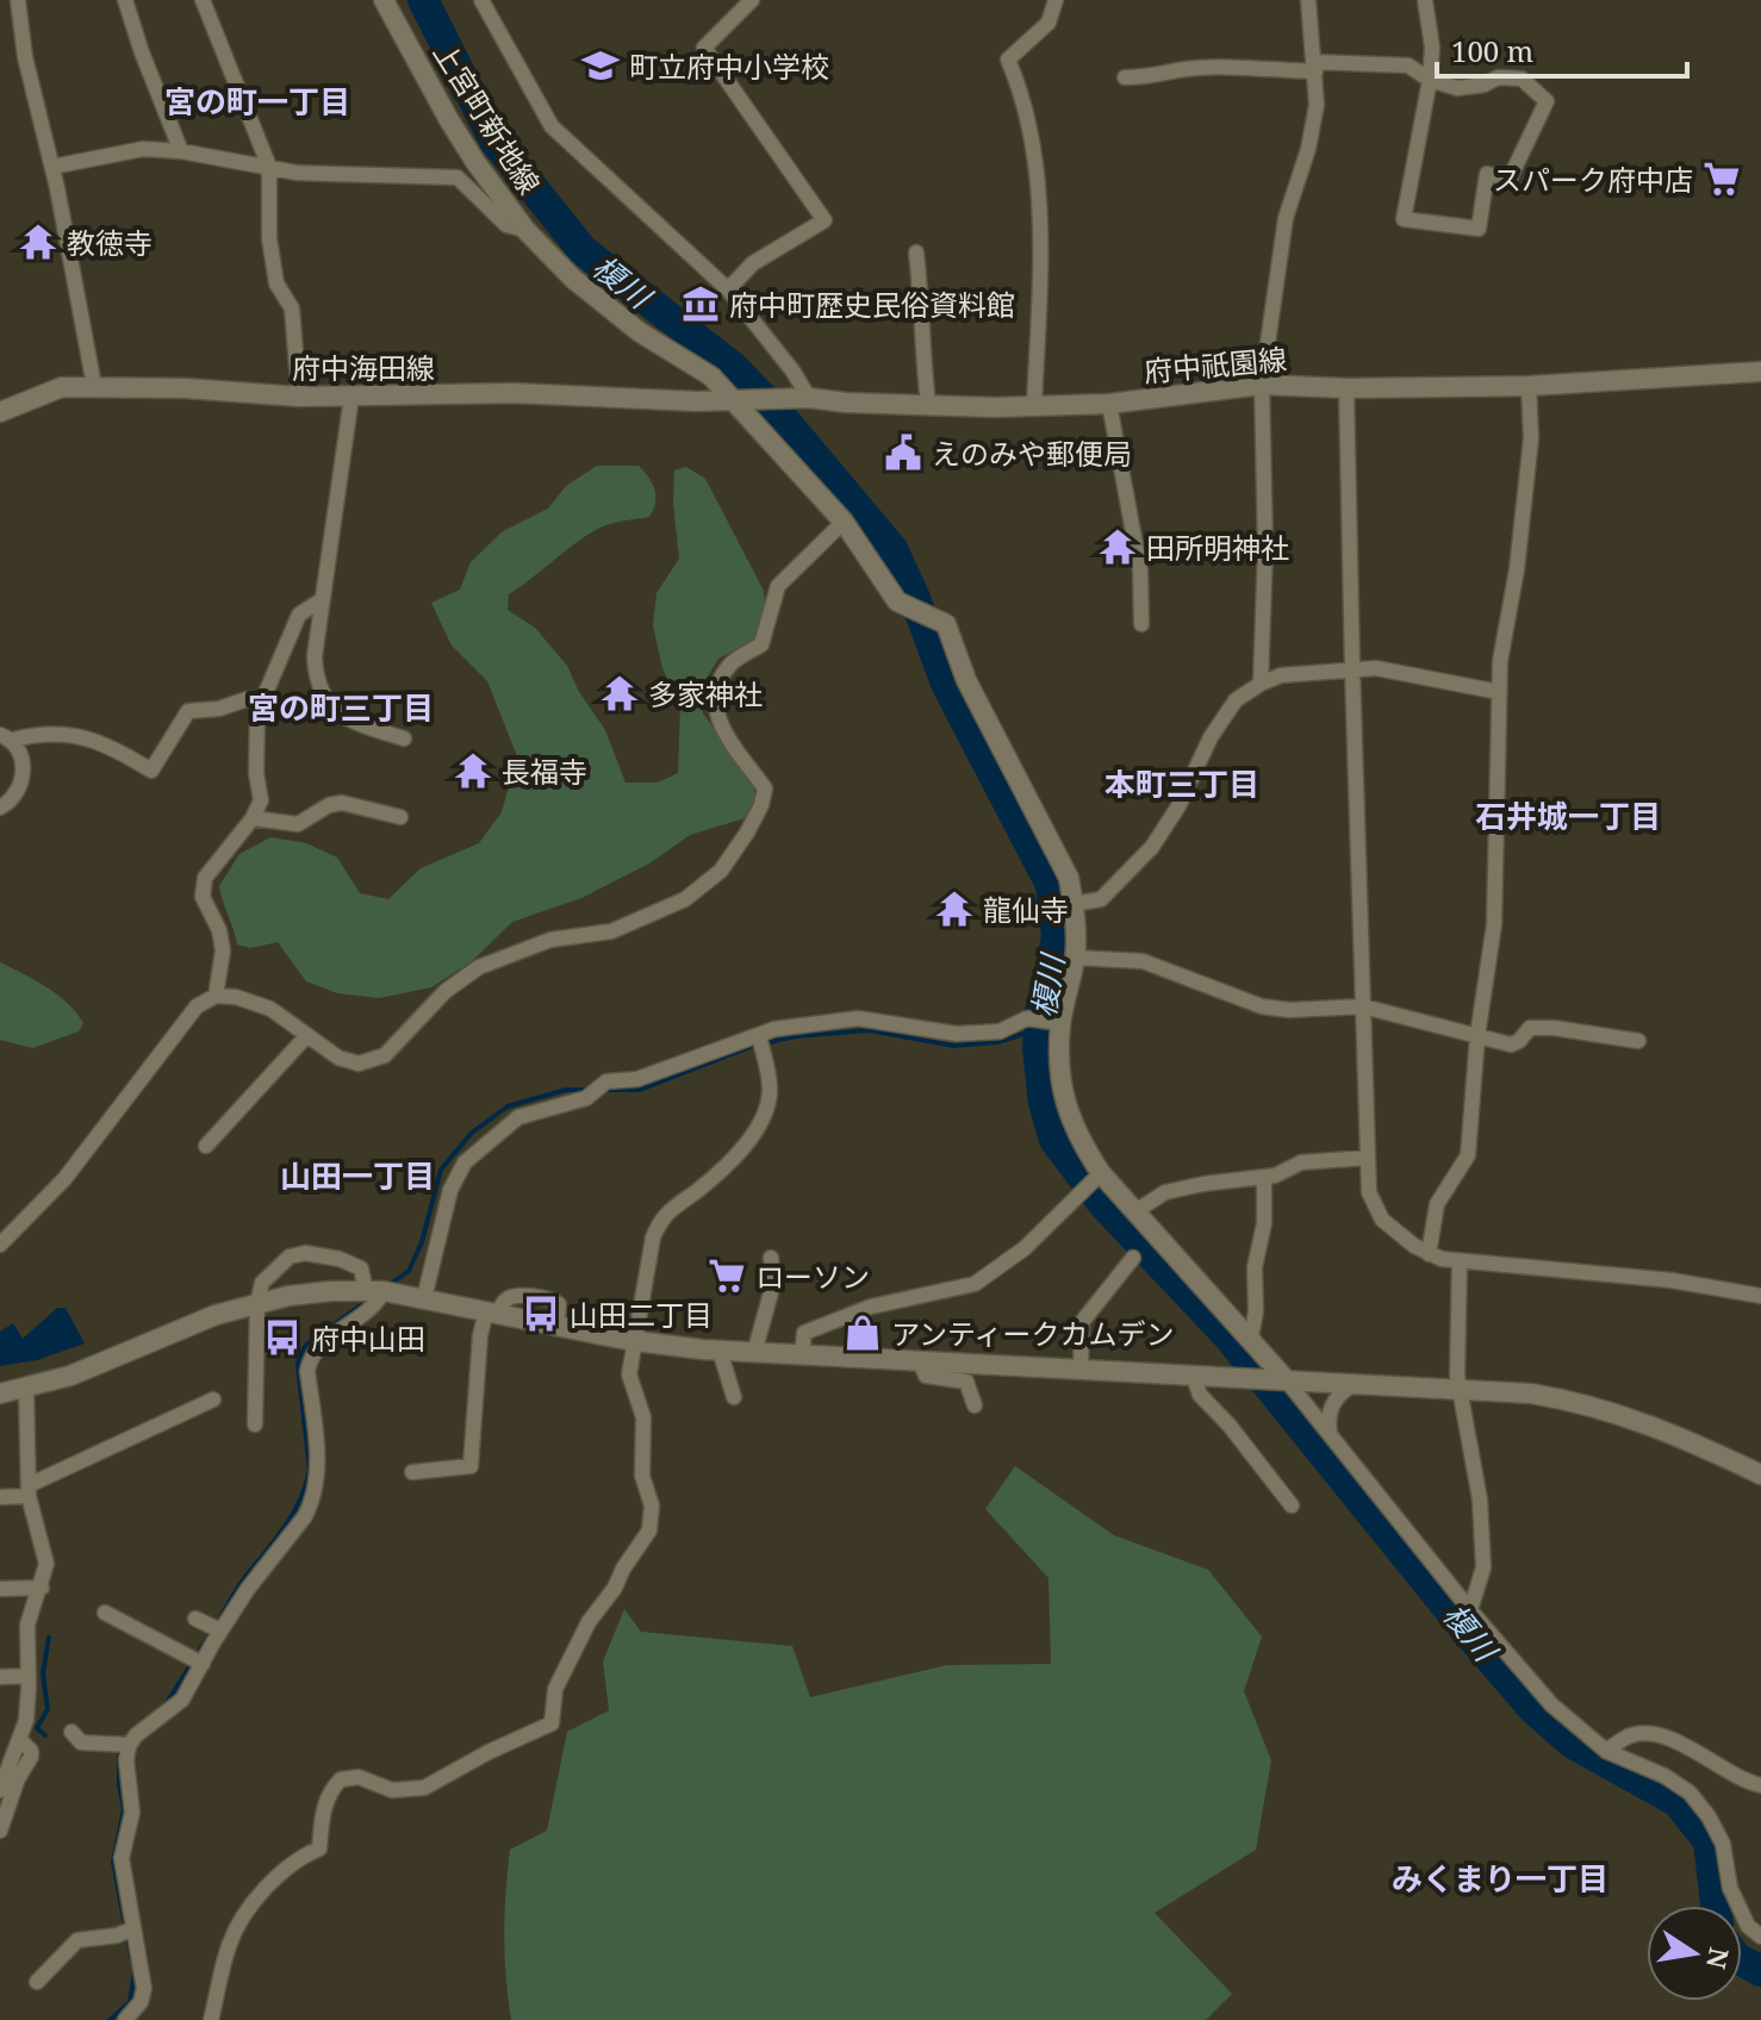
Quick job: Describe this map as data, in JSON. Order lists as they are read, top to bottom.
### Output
{
  "streets": {
    "street": ["上宮町新地線", "府中祇園線", "府中海田線"]
  },
  "crossings": [
    ["上宮町新地線", "府中祇園線"],
    ["上宮町新地線", "府中海田線"],
    ["府中祇園線", "府中海田線"]
  ],
  "districts": [
    "宮の町一丁目",
    "宮の町三丁目",
    "本町三丁目",
    "石井城一丁目",
    "山田一丁目",
    "みくまり一丁目"
  ],
  "water": ["榎川"],
  "places": {
    "school or university": ["町立府中小学校"],
    "supermarket": ["スパーク府中店", "ローソン"],
    "temple": [
      "教徳寺",
      "田所明神社",
      "多家神社",
      "長福寺",
      "龍仙寺"
    ],
    "museum": ["府中町歴史民俗資料館"],
    "public building": ["えのみや郵便局"],
    "bus stop": ["山田二丁目", "府中山田"],
    "shop": ["アンティークカムデン"]
  },
  "scale_bar": "100 m",
  "north": "right"
}
